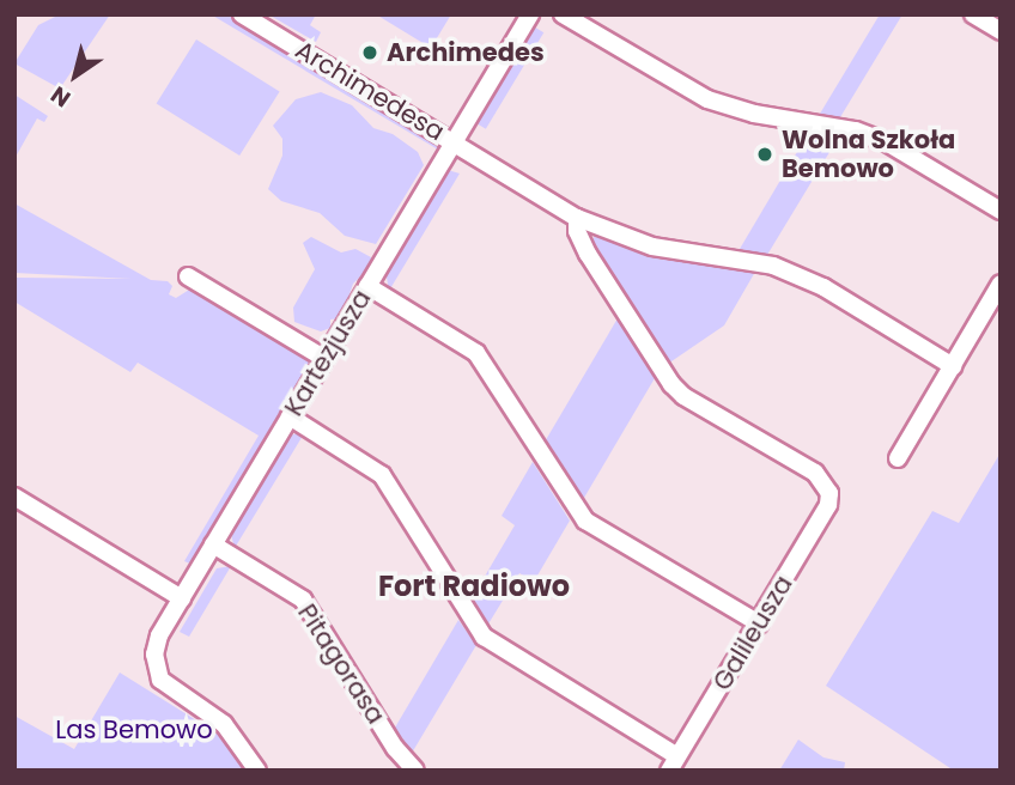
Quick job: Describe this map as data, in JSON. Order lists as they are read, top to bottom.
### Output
{
  "streets": {
    "street": [
      "Archimedesa",
      "Kartezjusza",
      "Galileusza",
      "Pitagorasa"
    ]
  },
  "crossings": [
    ["Archimedesa", "Kartezjusza"],
    ["Archimedesa", "Galileusza"],
    ["Kartezjusza", "Pitagorasa"]
  ],
  "districts": ["Fort Radiowo"],
  "parks": ["Las Bemowo"],
  "places": ["Archimedes", "Wolna Szkoła Bemowo"],
  "north": "bottom left"
}
